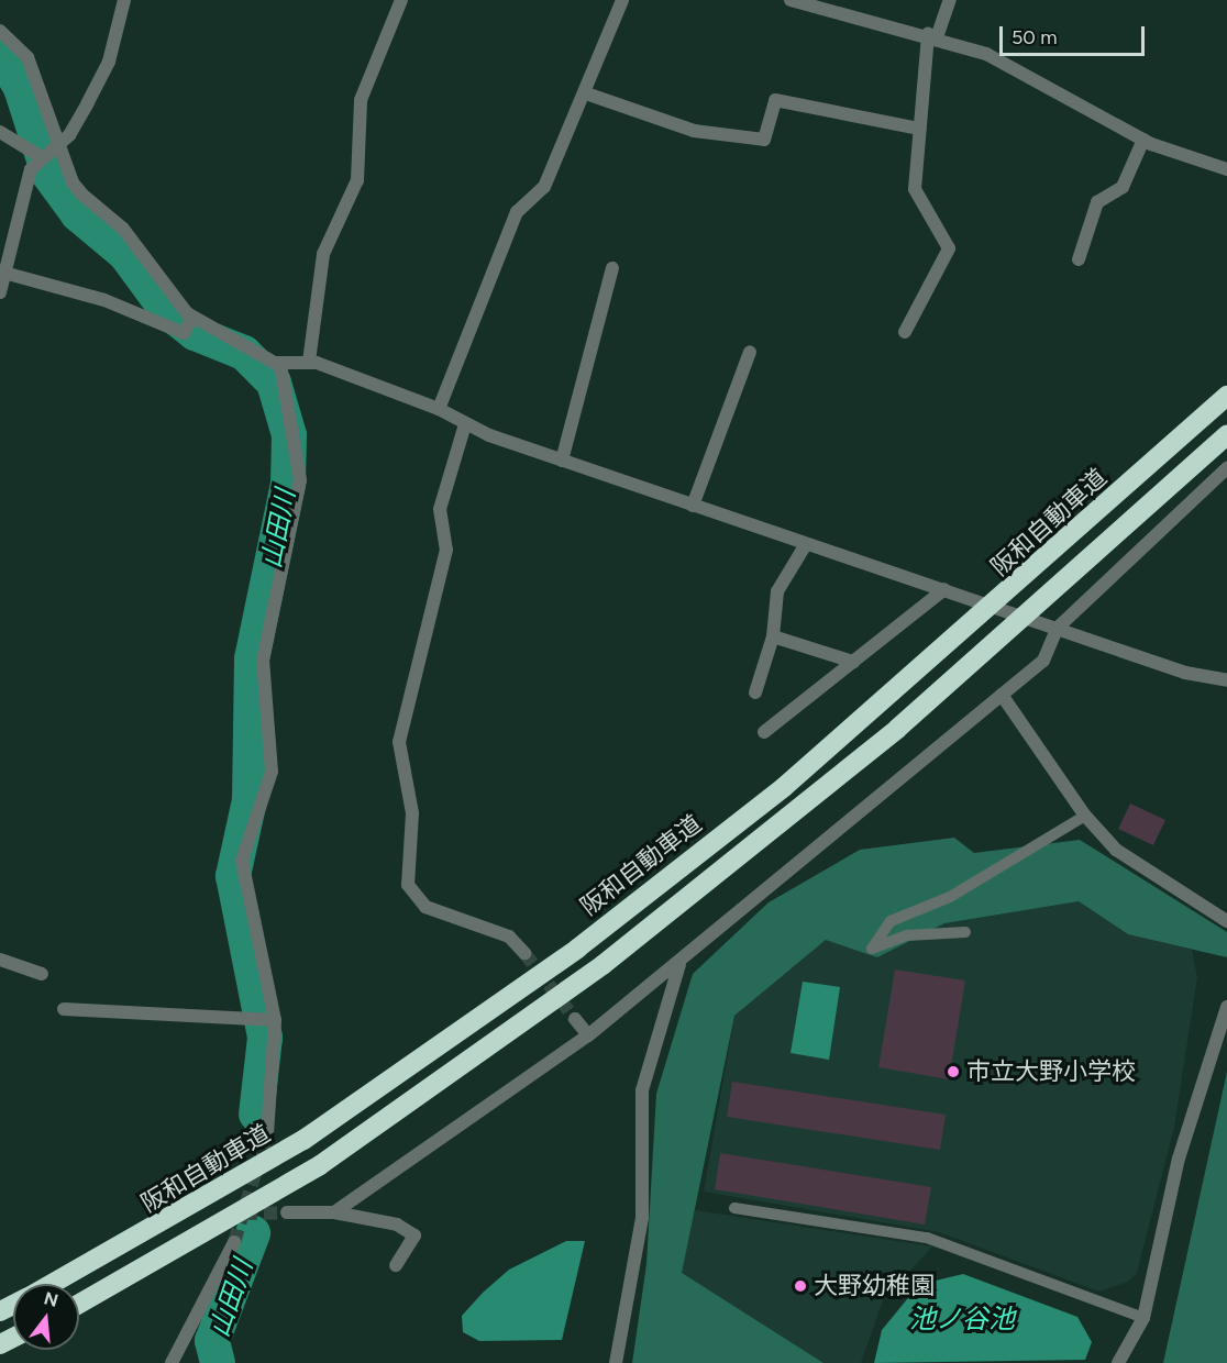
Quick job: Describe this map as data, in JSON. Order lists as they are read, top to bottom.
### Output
{
  "streets": {
    "highway": ["阪和自動車道"]
  },
  "water": ["山田川", "池ノ谷池"],
  "places": ["市立大野小学校", "大野幼稚園"],
  "scale_bar": "50 m",
  "north": "top"
}
